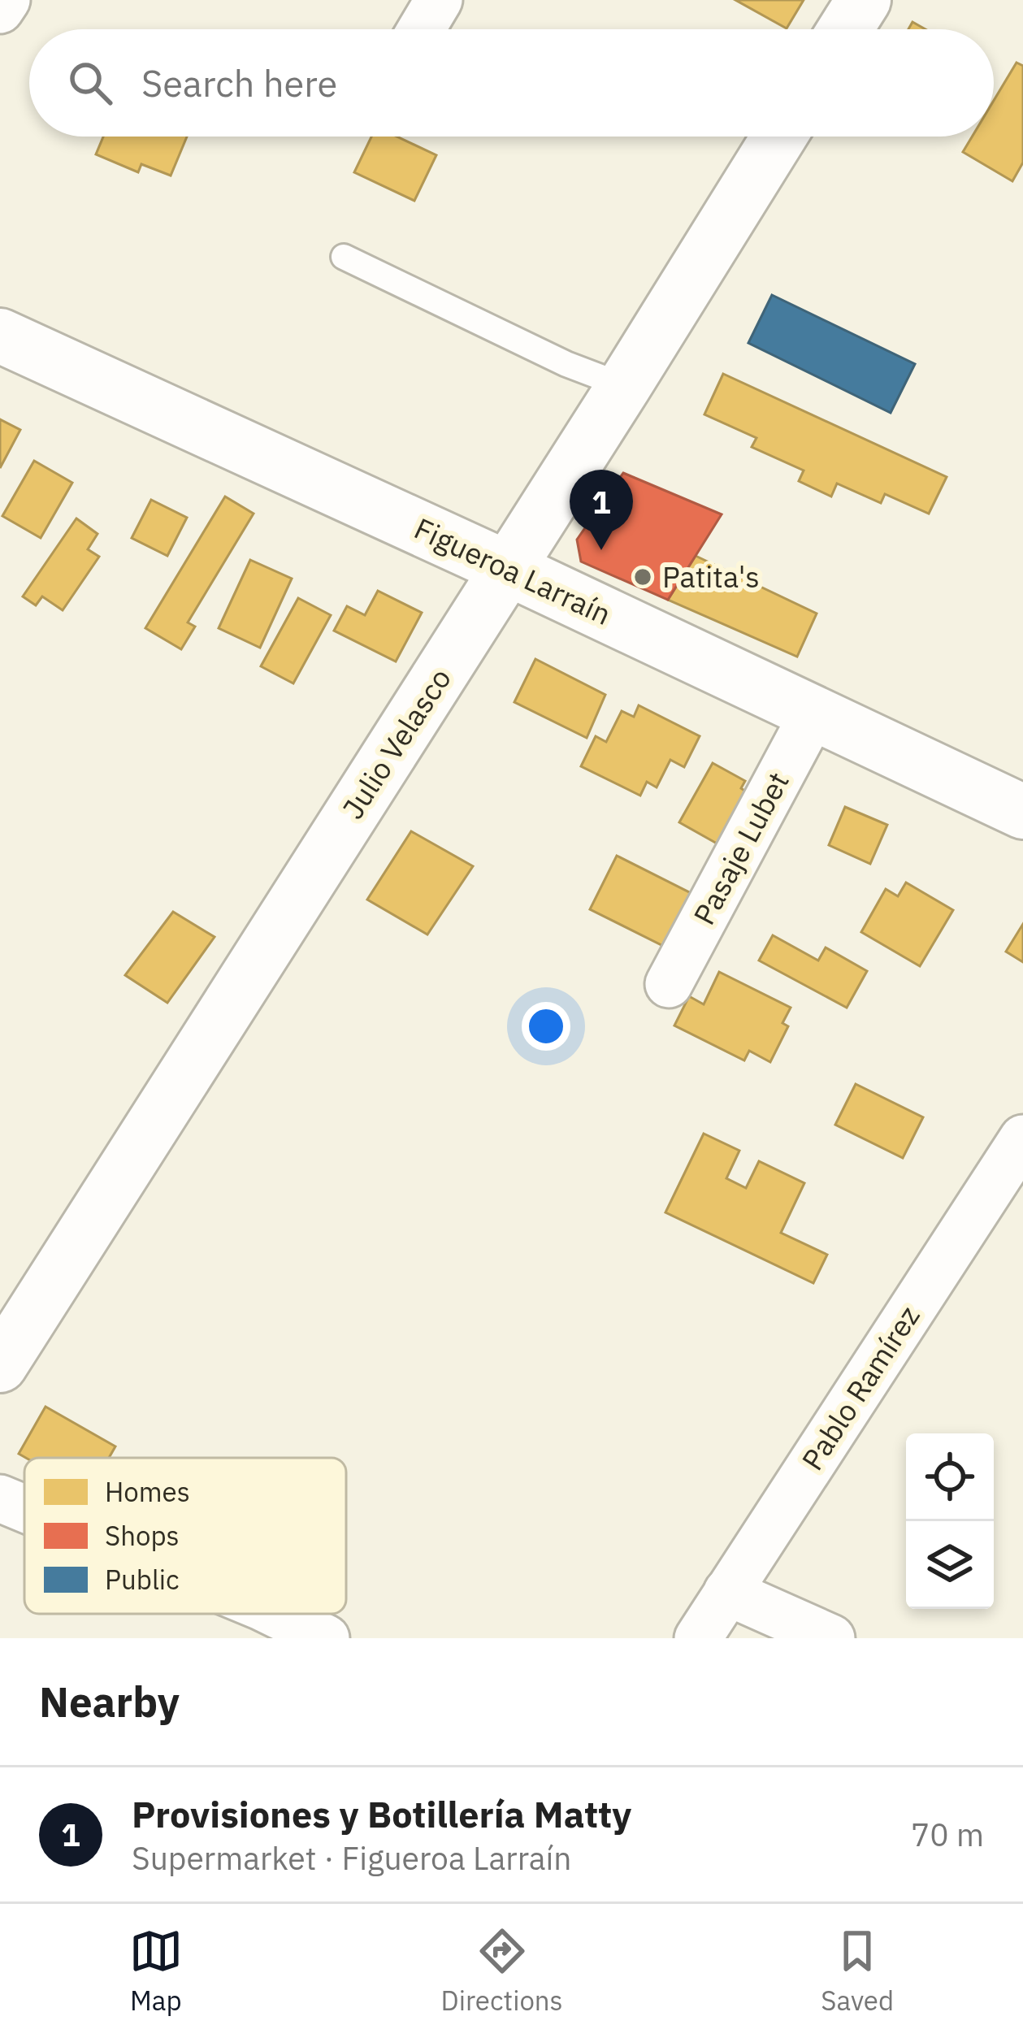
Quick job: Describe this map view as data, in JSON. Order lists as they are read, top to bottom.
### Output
{
  "streets": {
    "main road": ["Figueroa Larraín", "Julio Velasco"],
    "street": ["Pasaje Lubet", "Pablo Ramírez"]
  },
  "crossings": [
    ["Figueroa Larraín", "Julio Velasco"],
    ["Figueroa Larraín", "Pasaje Lubet"]
  ],
  "places": ["Patita's"],
  "legend": ["Homes", "Shops", "Public"],
  "page": {
    "search": "Search here",
    "pins": "1",
    "heading": "Nearby",
    "list": [
      {
        "mark": "1",
        "name": "Provisiones y Botillería Matty",
        "note": "Supermarket · Figueroa Larraín",
        "value": "70 m"
      }
    ],
    "nav": ["Map", "Directions", "Saved"]
  }
}
